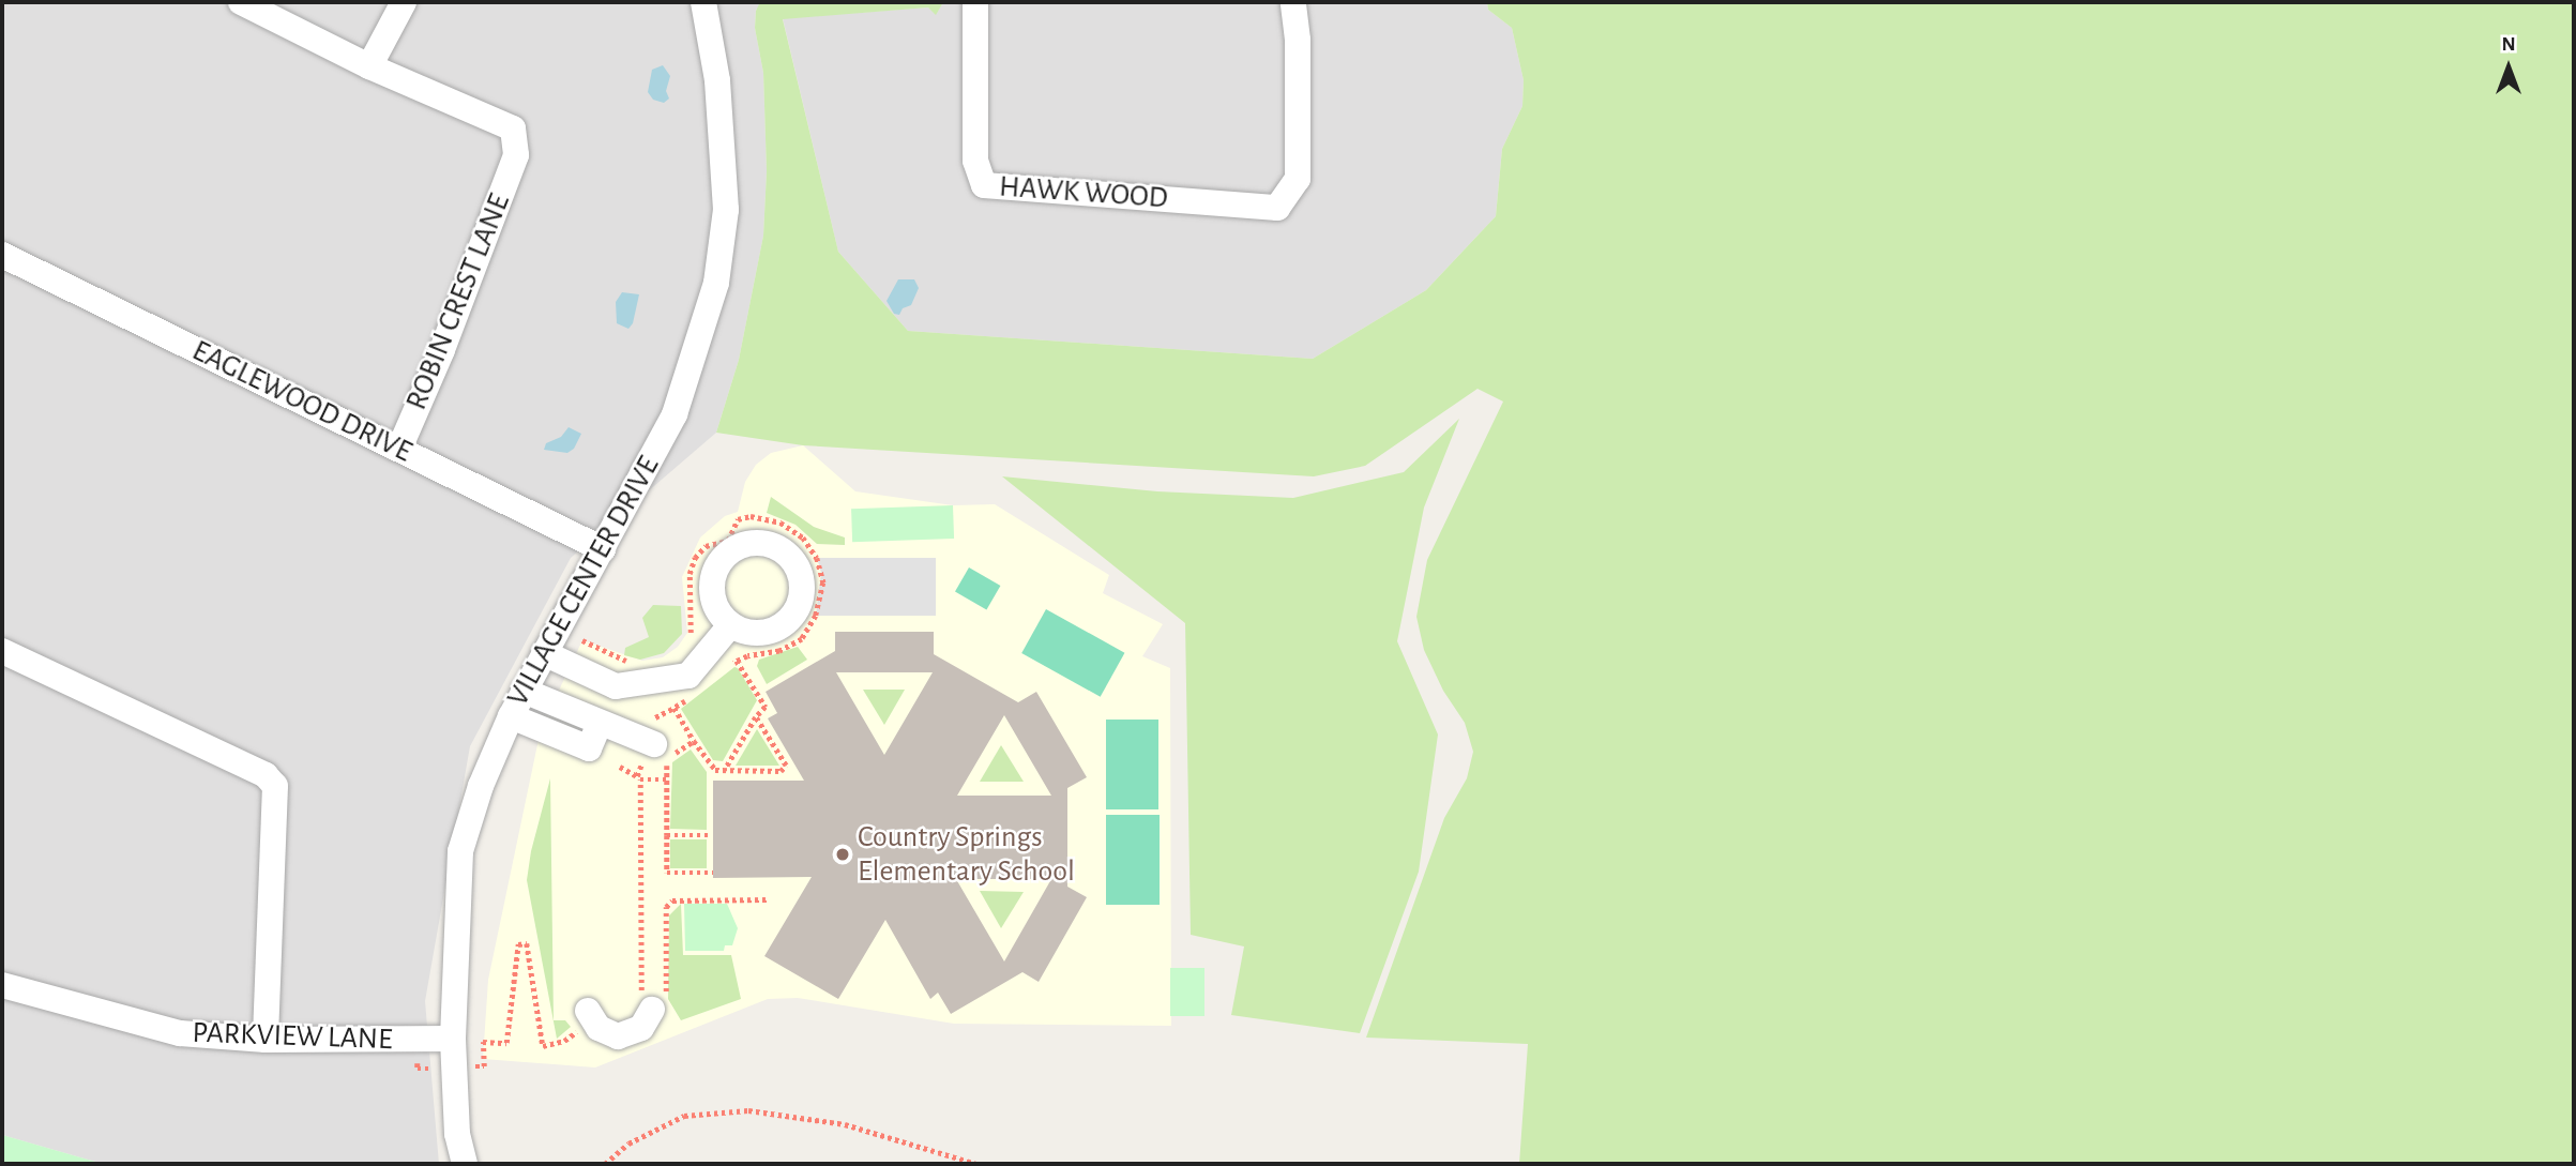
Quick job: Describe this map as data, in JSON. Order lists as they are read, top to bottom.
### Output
{
  "streets": {
    "street": [
      "HAWK WOOD",
      "ROBIN CREST LANE",
      "EAGLEWOOD DRIVE",
      "VILLAGE CENTER DRIVE",
      "PARKVIEW LANE"
    ]
  },
  "crossings": [
    ["ROBIN CREST LANE", "EAGLEWOOD DRIVE"],
    ["EAGLEWOOD DRIVE", "VILLAGE CENTER DRIVE"],
    ["VILLAGE CENTER DRIVE", "PARKVIEW LANE"]
  ],
  "places": ["Country Springs Elementary School"],
  "north": "top"
}
